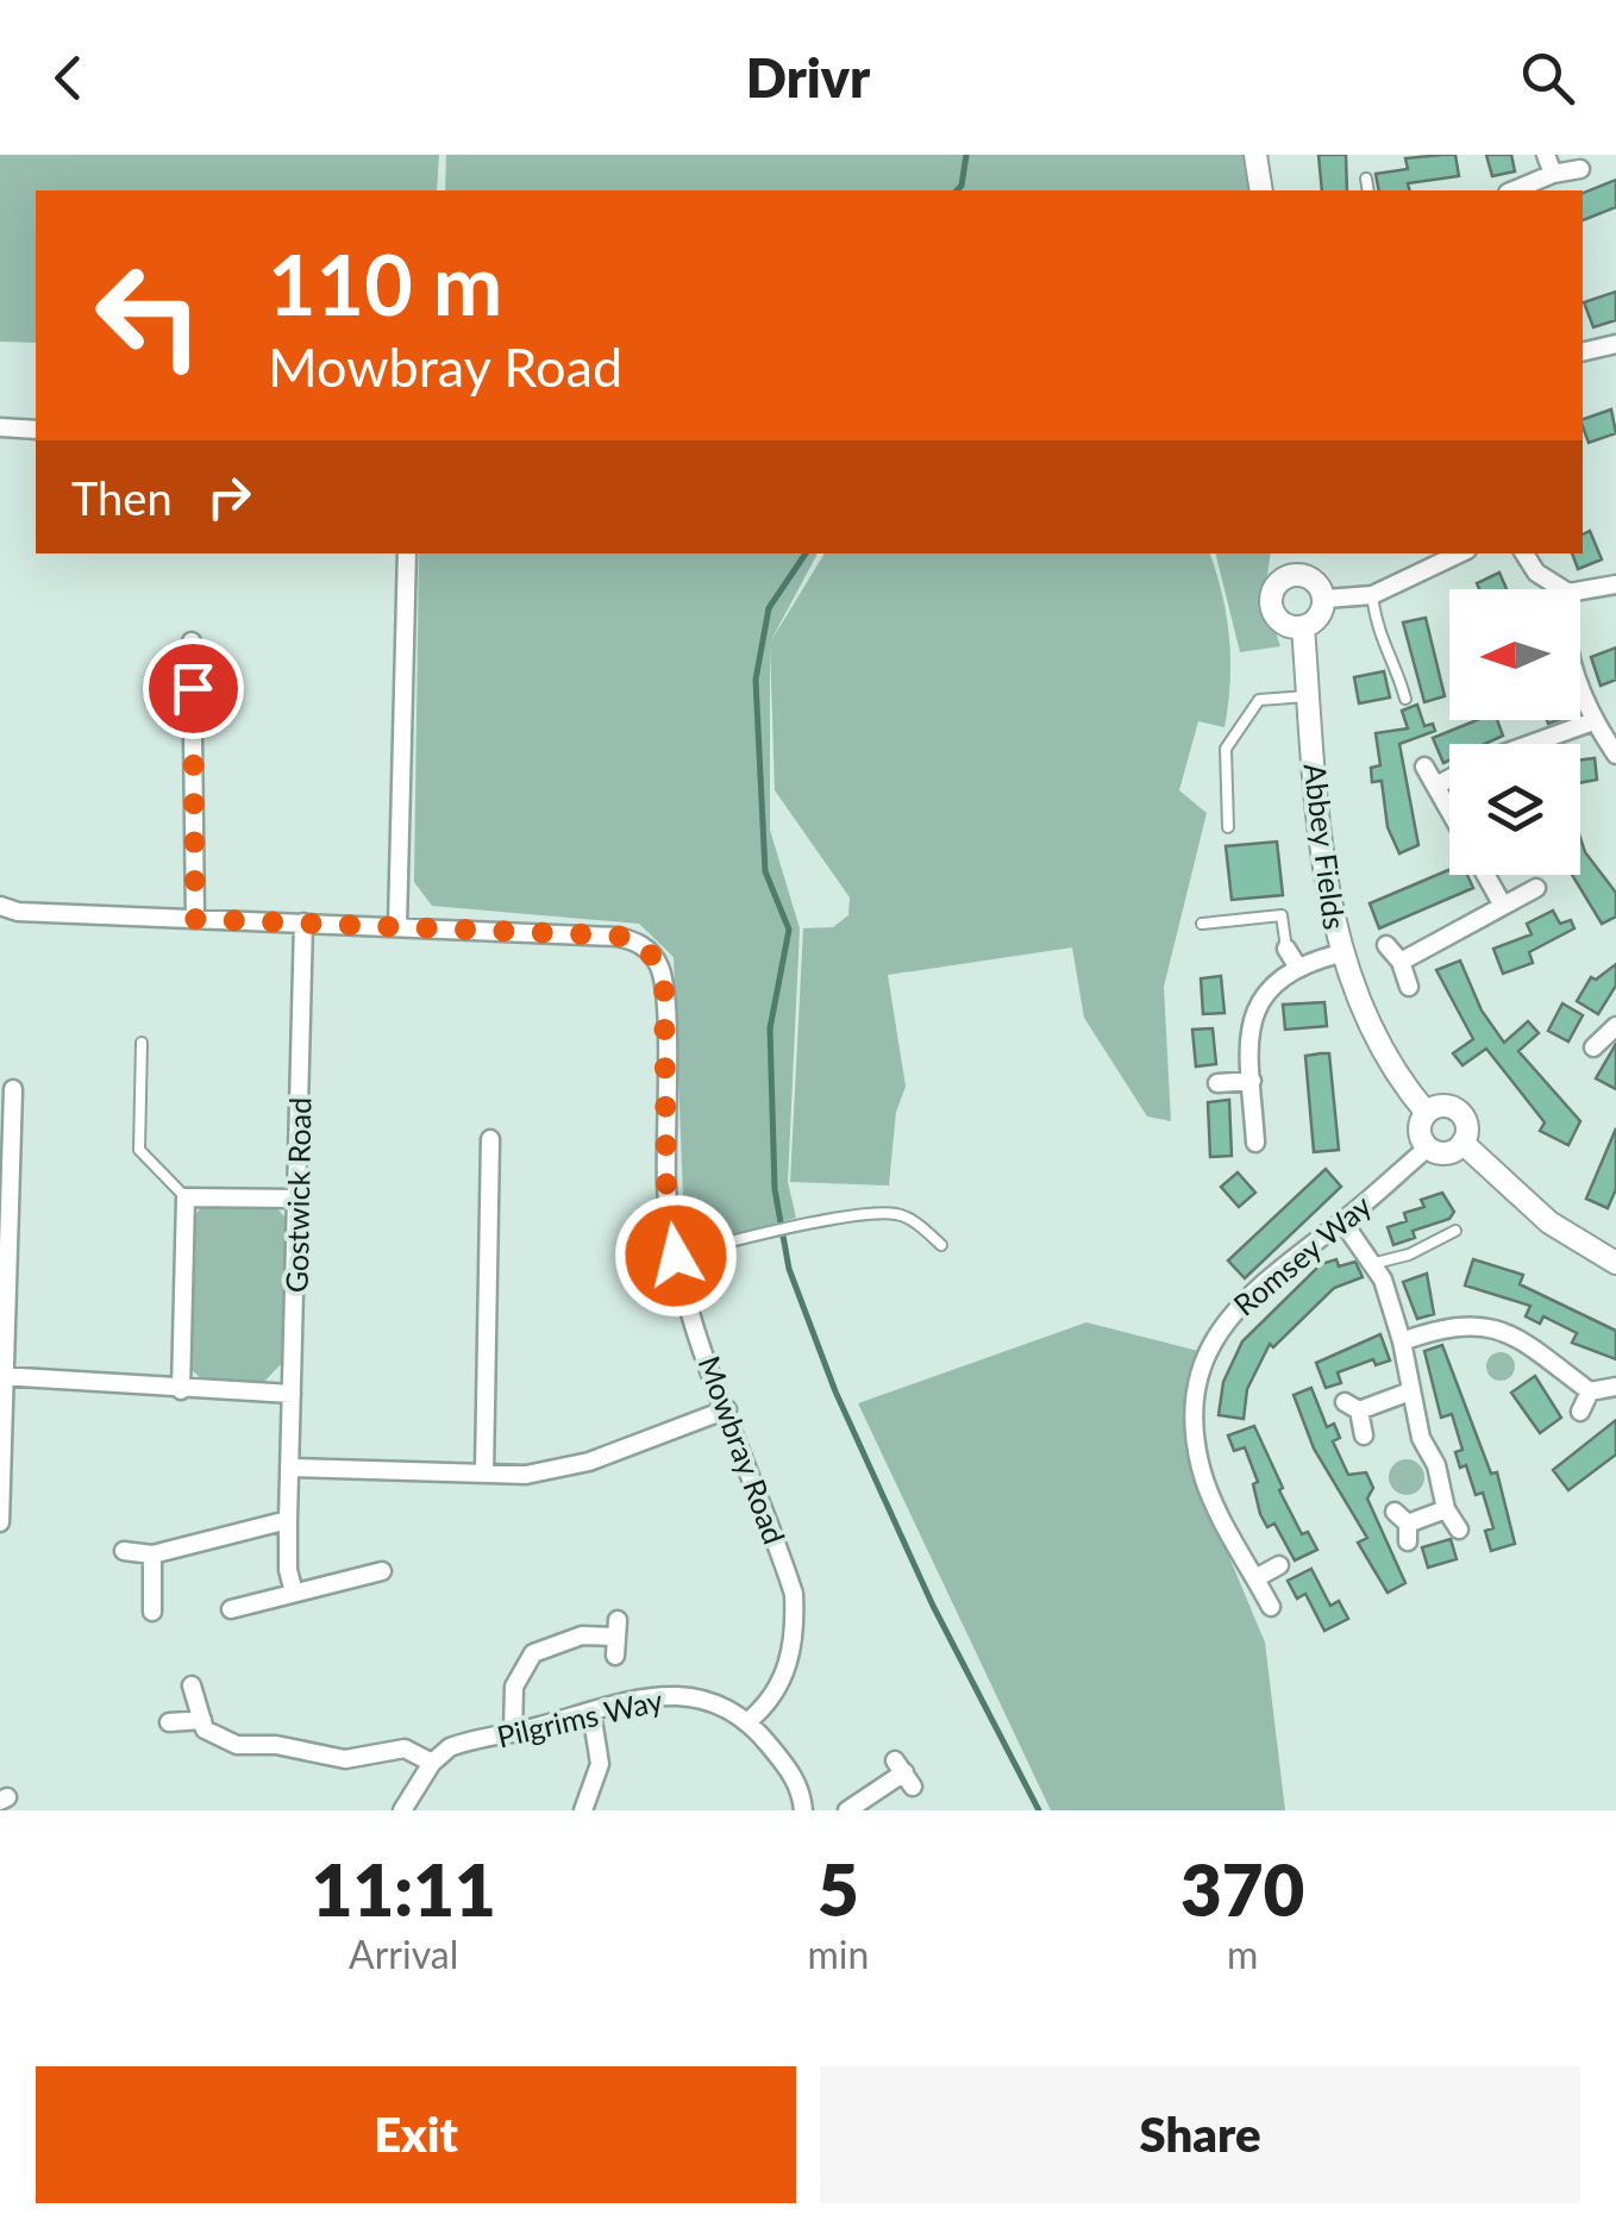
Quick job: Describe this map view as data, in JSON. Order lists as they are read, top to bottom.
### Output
{
  "streets": {
    "street": [
      "Abbey Fields",
      "Gostwick Road",
      "Romsey Way",
      "Mowbray Road",
      "Pilgrims Way"
    ]
  },
  "crossings": [
    ["Abbey Fields", "Romsey Way"],
    ["Gostwick Road", "Mowbray Road"],
    ["Mowbray Road", "Pilgrims Way"]
  ],
  "north": "left",
  "page": {
    "header": "Drivr",
    "turn": ["110 m", "Mowbray Road"],
    "then": "Then",
    "eta": [
      "11:11",
      "Arrival",
      "5",
      "min",
      "370",
      "m"
    ],
    "buttons": ["Exit", "Share"]
  }
}
